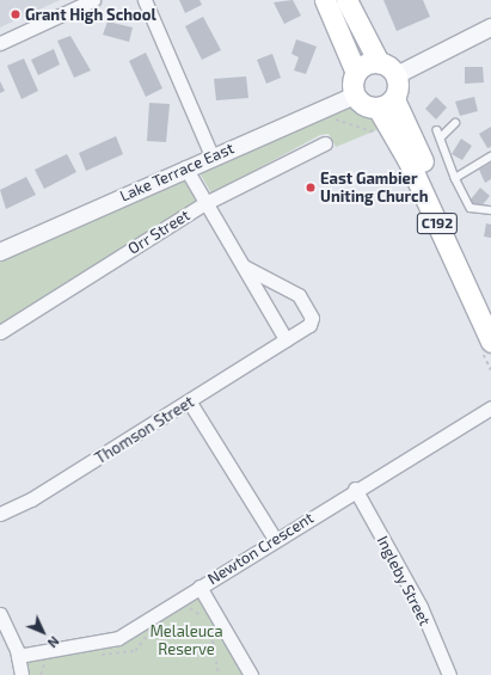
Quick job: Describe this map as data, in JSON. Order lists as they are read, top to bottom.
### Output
{
  "streets": {
    "main road": ["C192"],
    "street": [
      "Lake Terrace East",
      "Orr Street",
      "Thomson Street",
      "Newton Crescent",
      "Ingleby Street"
    ]
  },
  "crossings": [
    ["Lake Terrace East", "C192"],
    ["Lake Terrace East", "Thomson Street"],
    ["Orr Street", "Thomson Street"],
    ["Newton Crescent", "Ingleby Street"]
  ],
  "parks": ["Melaleuca Reserve"],
  "places": ["Grant High School", "East Gambier Uniting Church"],
  "north": "bottom right"
}
